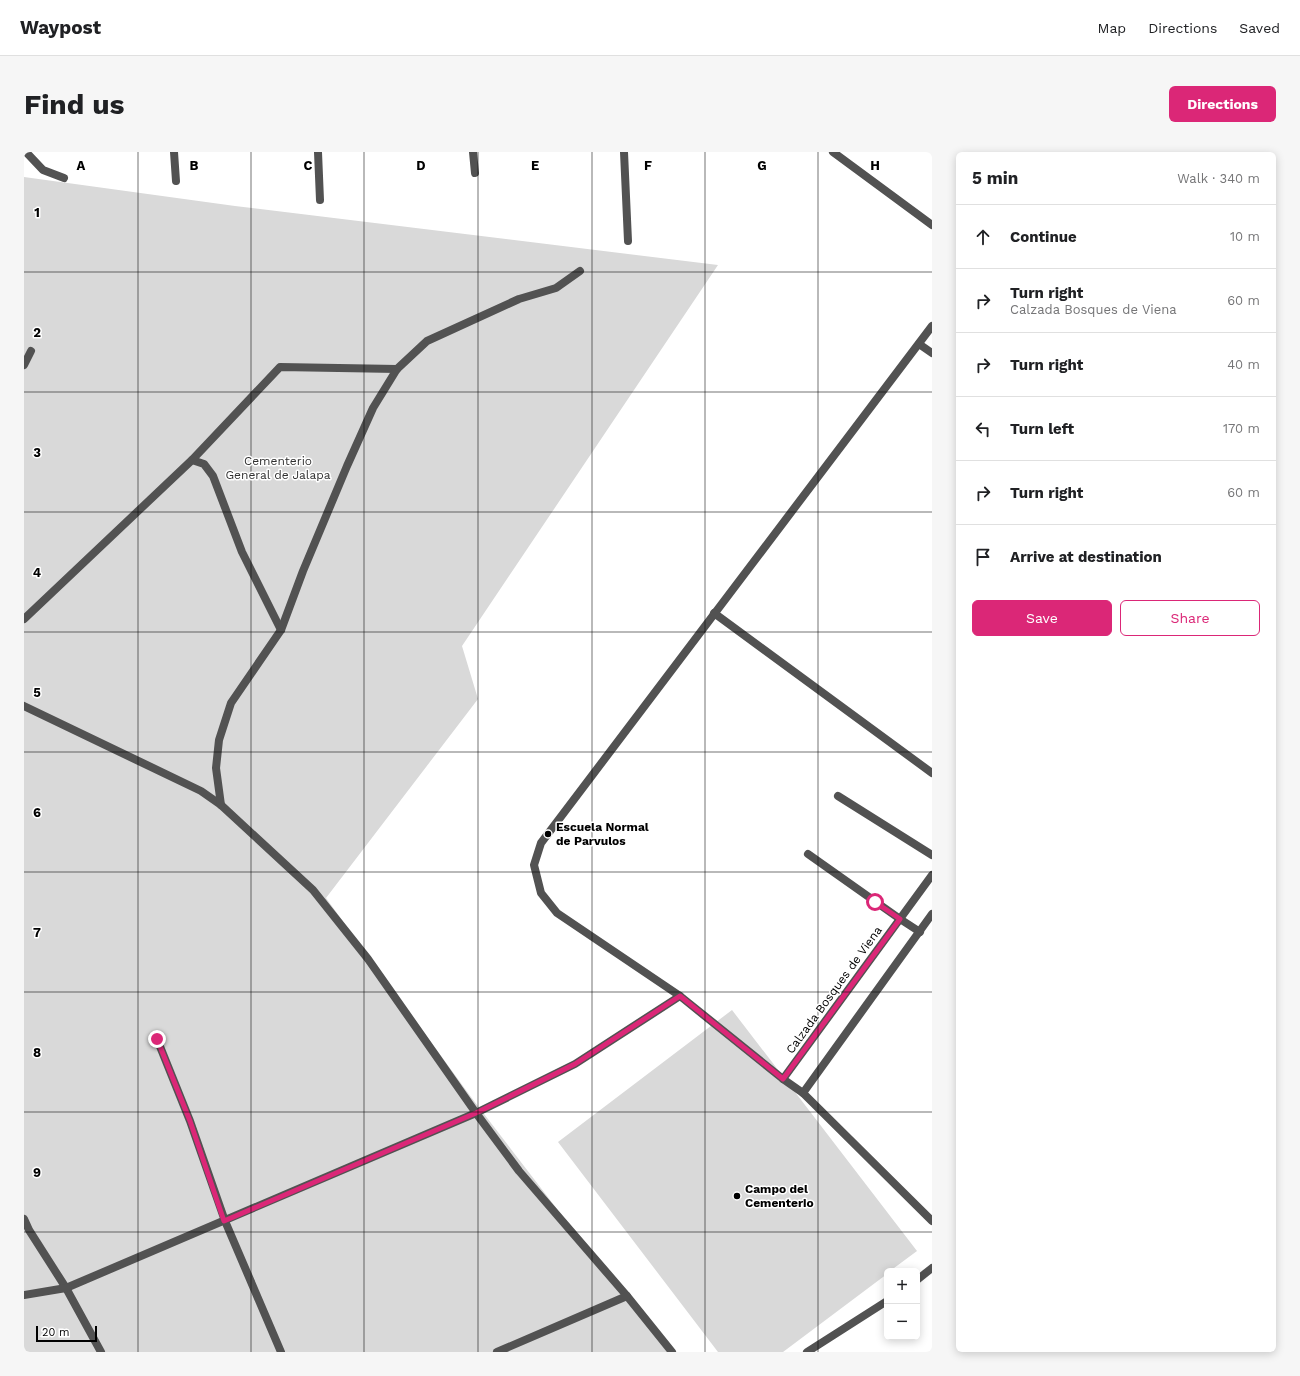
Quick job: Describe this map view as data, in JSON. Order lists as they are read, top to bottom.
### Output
{
  "streets": {
    "street": ["Calzada Bosques de Viena"]
  },
  "parks": ["Cementerio General de Jalapa"],
  "places": ["Escuela Normal de Parvulos", "Campo del Cementerio"],
  "scale_bar": "20 m",
  "page": {
    "header": "Waypost",
    "nav": ["Map", "Directions", "Saved"],
    "buttons": [
      "Directions",
      ["Save", "Share"]
    ],
    "title": "Find us",
    "heading": ["5 min", "Walk · 340 m"],
    "list": [
      ["Continue", "10 m"],
      ["Turn right", "Calzada Bosques de Viena", "60 m"],
      ["Turn right", "40 m"],
      ["Turn left", "170 m"],
      ["Turn right", "60 m"],
      "Arrive at destination"
    ],
    "map_buttons": ["+", "−"],
    "scale": "20 m"
  },
  "grid": {
    "columns": [
      "A",
      "B",
      "C",
      "D",
      "E",
      "F",
      "G",
      "H"
    ],
    "rows": [
      "1",
      "2",
      "3",
      "4",
      "5",
      "6",
      "7",
      "8",
      "9"
    ]
  }
}
